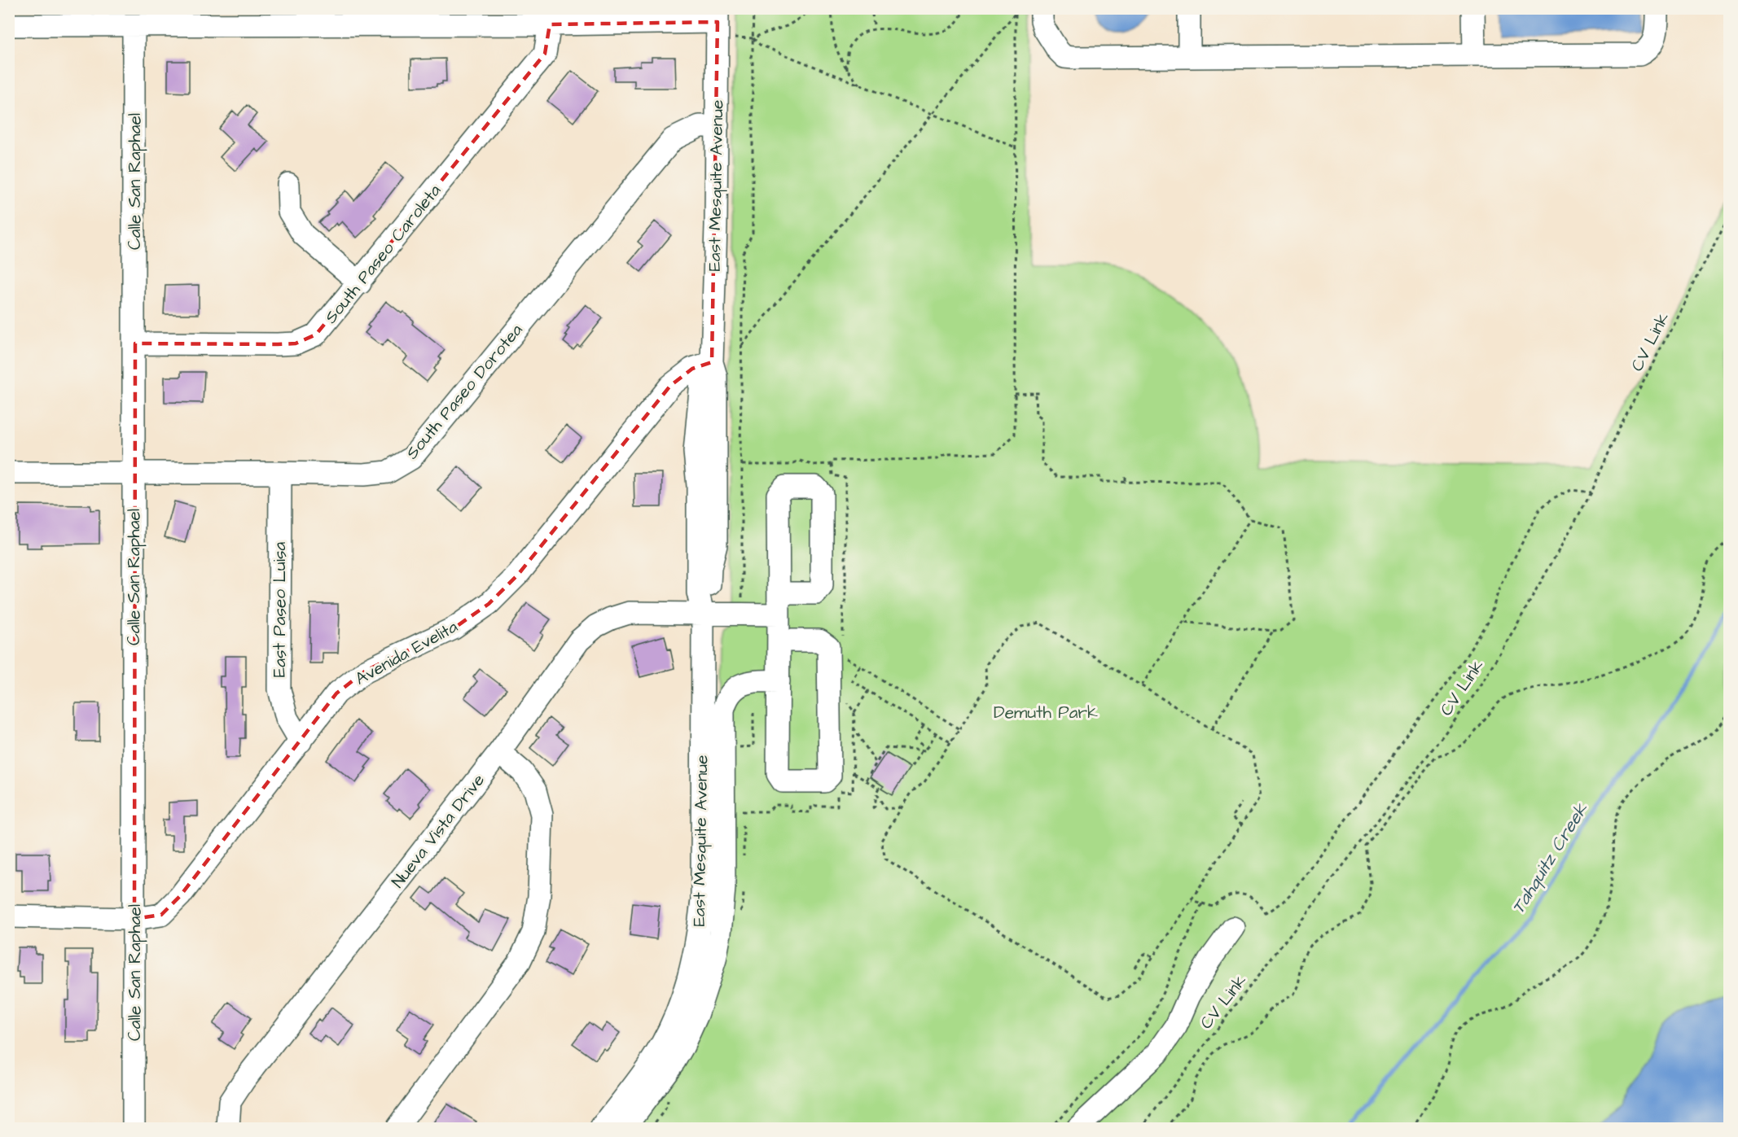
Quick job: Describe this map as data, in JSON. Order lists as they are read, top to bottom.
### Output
{
  "streets": {
    "street": [
      "Calle San Raphael",
      "East Mesquite Avenue",
      "South Paseo Caroleta",
      "South Paseo Dorotea",
      "East Paseo Luisa",
      "Avenida Evelita",
      "Nueva Vista Drive"
    ],
    "path": ["CV Link"]
  },
  "crossings": [
    ["Calle San Raphael", "South Paseo Caroleta"],
    ["Calle San Raphael", "South Paseo Dorotea"],
    ["Calle San Raphael", "Avenida Evelita"],
    ["East Mesquite Avenue", "South Paseo Dorotea"],
    ["East Mesquite Avenue", "Avenida Evelita"],
    ["East Mesquite Avenue", "Nueva Vista Drive"],
    ["South Paseo Dorotea", "East Paseo Luisa"],
    ["East Paseo Luisa", "Avenida Evelita"]
  ],
  "water": ["Tahquitz Creek"],
  "parks": ["Demuth Park"]
}
